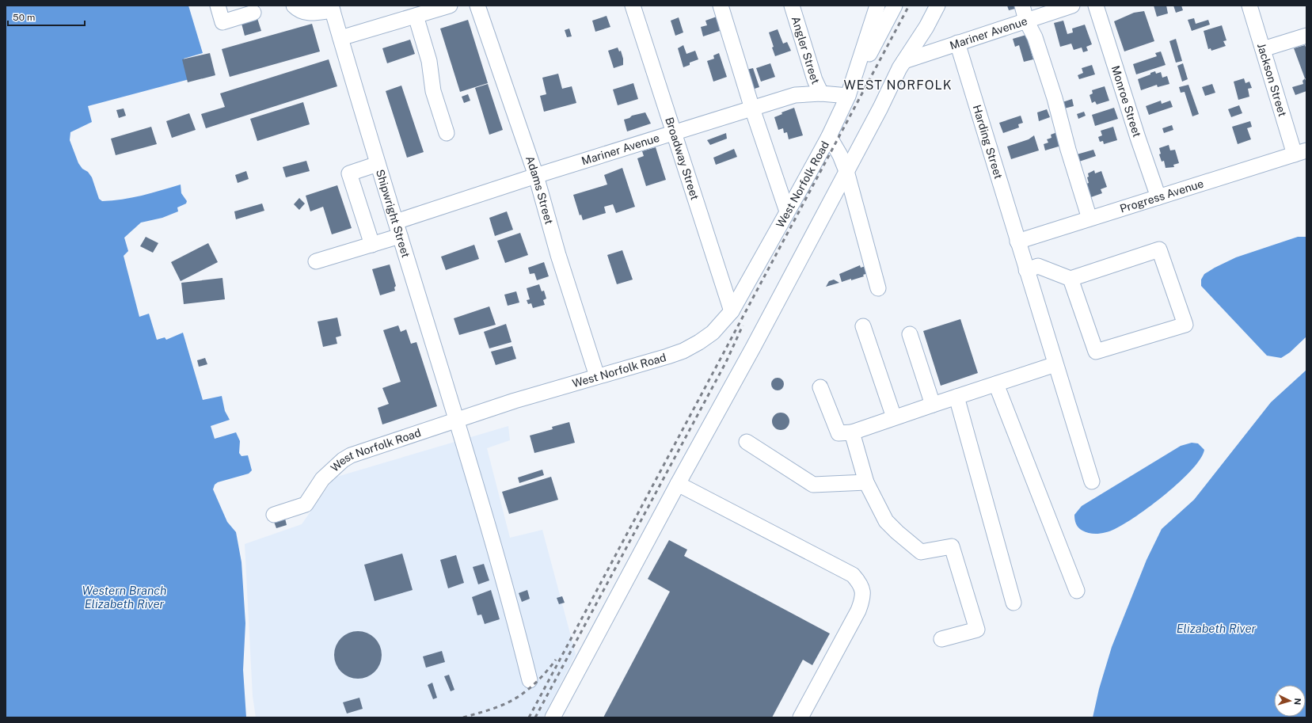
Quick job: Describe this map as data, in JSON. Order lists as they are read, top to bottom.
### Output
{
  "streets": {
    "street": [
      "Mariner Avenue",
      "Angler Street",
      "Jackson Street",
      "Monroe Street",
      "Harding Street",
      "Broadway Street",
      "West Norfolk Road",
      "Adams Street",
      "Progress Avenue",
      "Shipwright Street"
    ]
  },
  "crossings": [
    ["Mariner Avenue", "Angler Street"],
    ["Mariner Avenue", "Harding Street"],
    ["Mariner Avenue", "Broadway Street"],
    ["Mariner Avenue", "West Norfolk Road"],
    ["Mariner Avenue", "Adams Street"],
    ["Mariner Avenue", "Shipwright Street"],
    ["Jackson Street", "Progress Avenue"],
    ["Monroe Street", "Progress Avenue"],
    ["Harding Street", "Progress Avenue"],
    ["Broadway Street", "West Norfolk Road"],
    ["West Norfolk Road", "Adams Street"],
    ["West Norfolk Road", "Shipwright Street"]
  ],
  "districts": ["WEST NORFOLK"],
  "water": ["Western Branch Elizabeth River", "Elizabeth River"],
  "scale_bar": "50 m",
  "north": "right"
}
